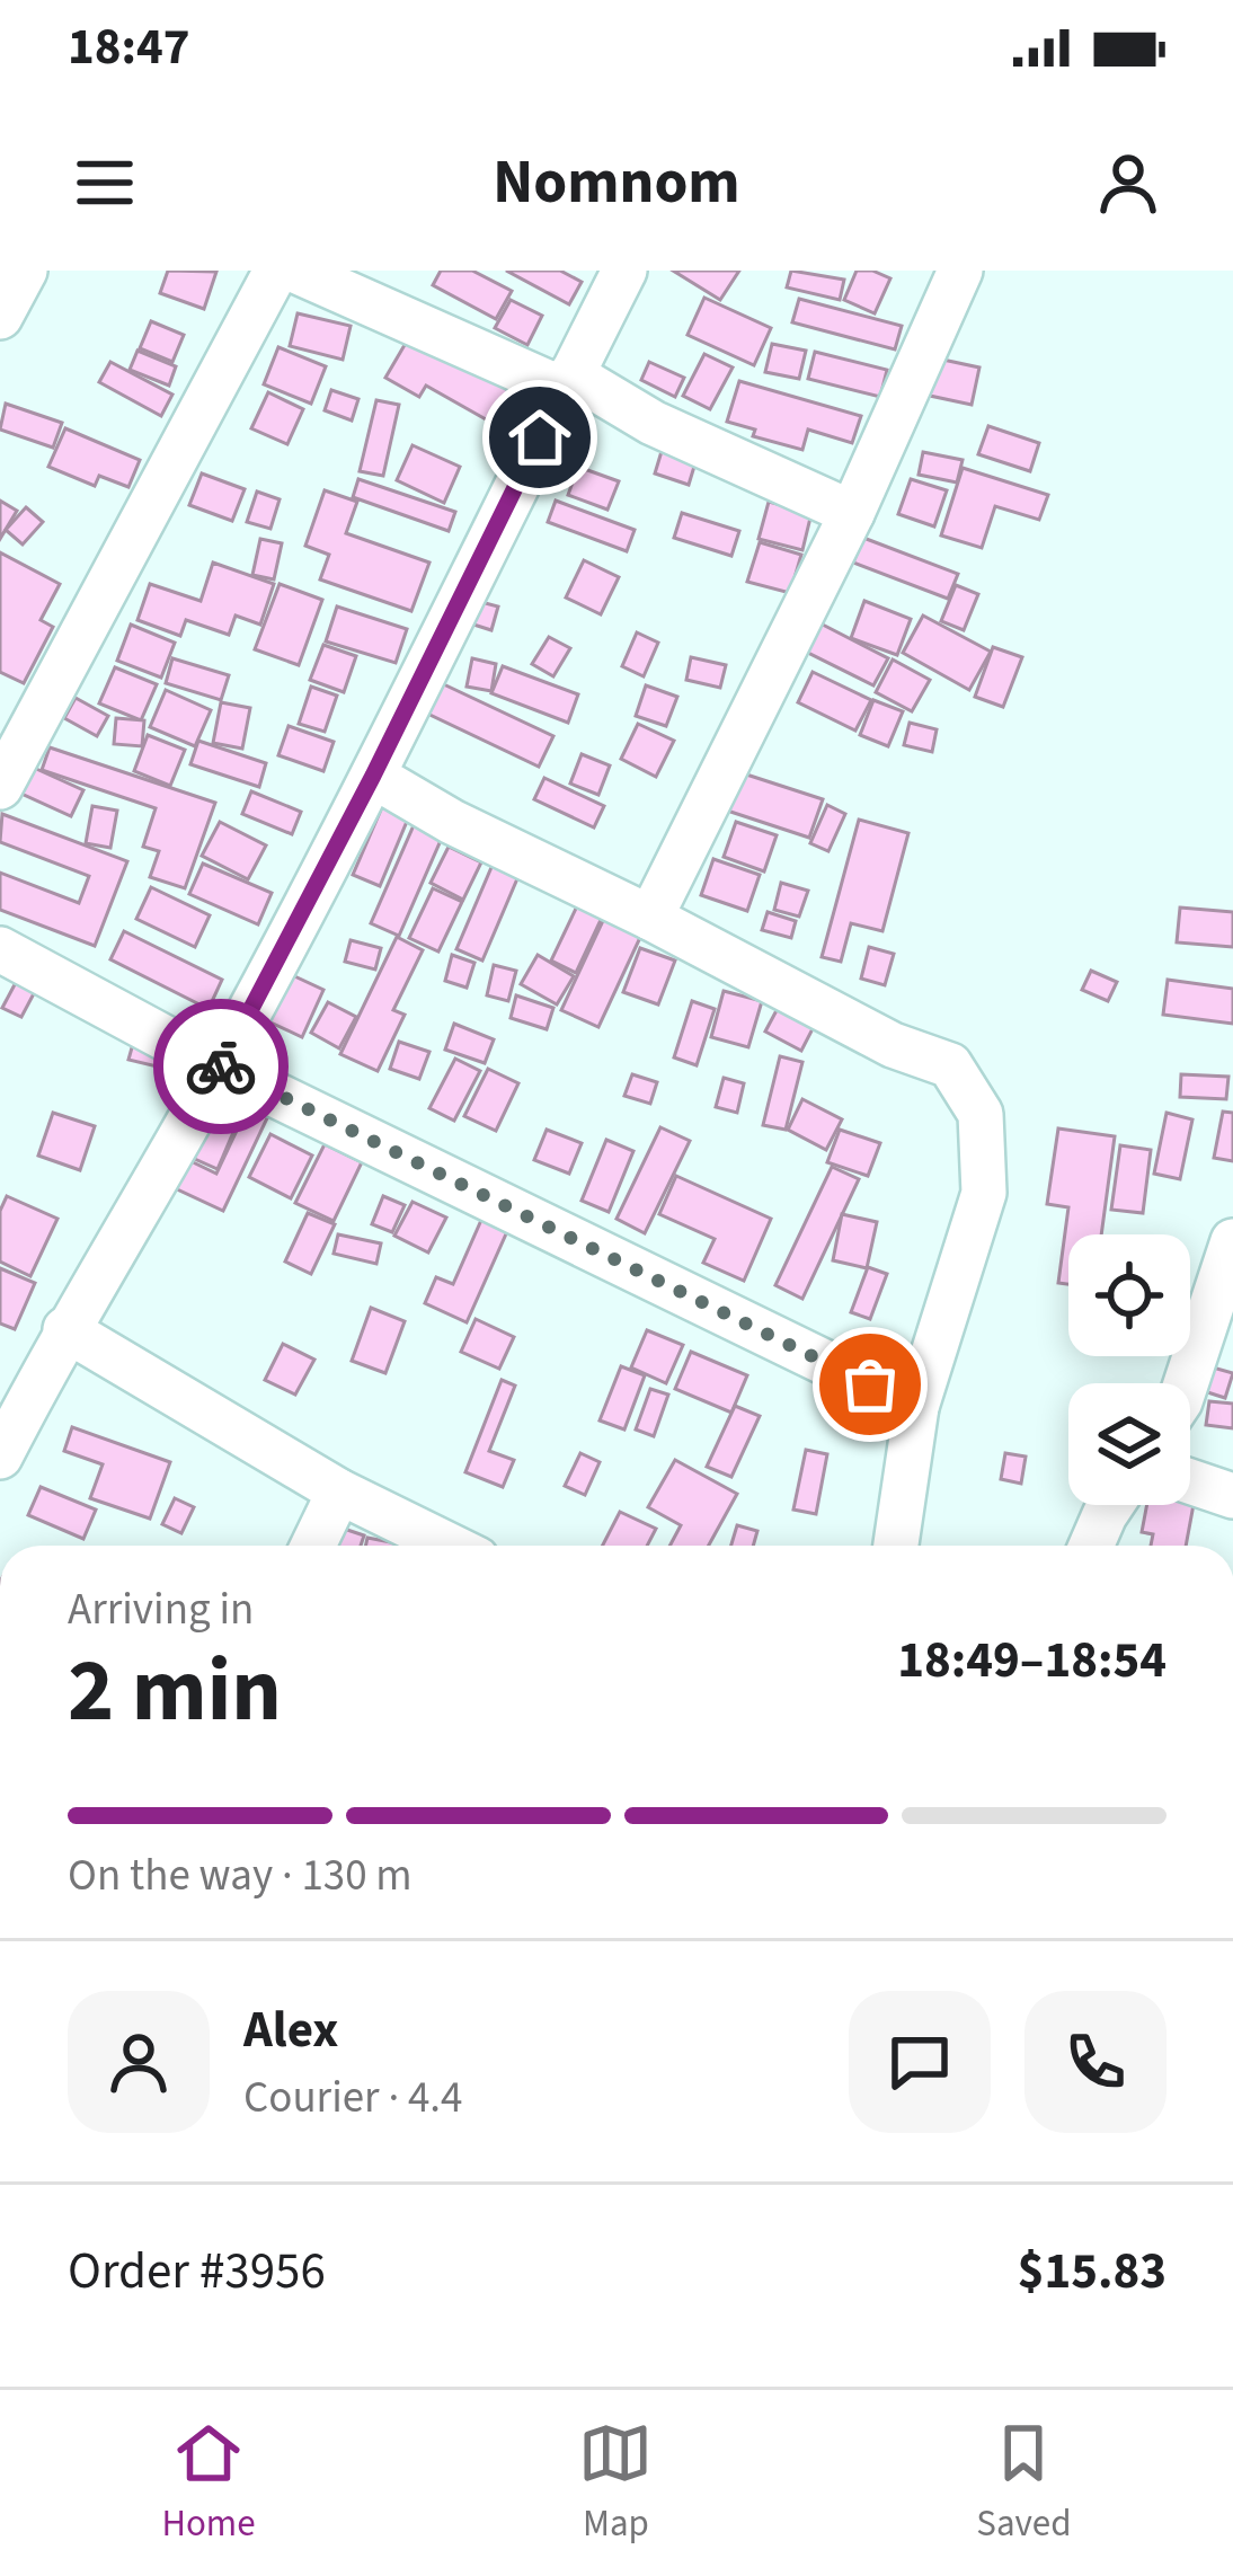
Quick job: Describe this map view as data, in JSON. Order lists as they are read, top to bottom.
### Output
{
  "page": {
    "status": "18:47",
    "header": "Nomnom",
    "heading": ["2 min", "Arriving in", "18:49–18:54"],
    "panel": [
      "Alex",
      "Courier · 4.4",
      "Order #3956",
      "$15.83"
    ],
    "bar": "On the way · 130 m",
    "tabs": ["Home", "Map", "Saved"]
  }
}
